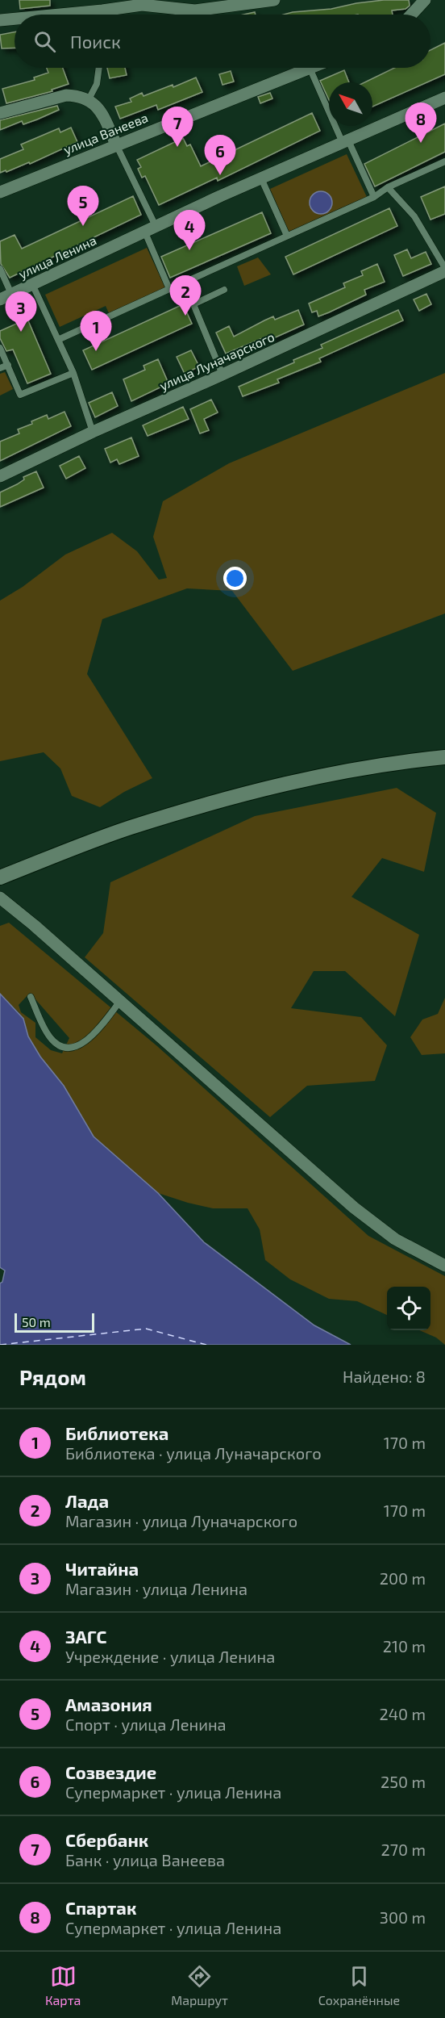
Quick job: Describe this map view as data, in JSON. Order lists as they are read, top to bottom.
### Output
{
  "streets": {
    "street": ["улица Ванеева", "улица Ленина", "улица Луначарского"]
  },
  "scale_bar": "50 m",
  "north": "top left",
  "page": {
    "search": "Поиск",
    "pins": [
      "8",
      "7",
      "6",
      "5",
      "4",
      "2",
      "3",
      "1"
    ],
    "scale": "50 m",
    "heading": ["Рядом", "Найдено: 8"],
    "list": [
      {
        "mark": "1",
        "name": "Библиотека",
        "note": "Библиотека · улица Луначарского",
        "value": "170 m"
      },
      {
        "mark": "2",
        "name": "Лада",
        "note": "Магазин · улица Луначарского",
        "value": "170 m"
      },
      {
        "mark": "3",
        "name": "Читайна",
        "note": "Магазин · улица Ленина",
        "value": "200 m"
      },
      {
        "mark": "4",
        "name": "ЗАГС",
        "note": "Учреждение · улица Ленина",
        "value": "210 m"
      },
      {
        "mark": "5",
        "name": "Амазония",
        "note": "Спорт · улица Ленина",
        "value": "240 m"
      },
      {
        "mark": "6",
        "name": "Созвездие",
        "note": "Супермаркет · улица Ленина",
        "value": "250 m"
      },
      {
        "mark": "7",
        "name": "Сбербанк",
        "note": "Банк · улица Ванеева",
        "value": "270 m"
      },
      {
        "mark": "8",
        "name": "Спартак",
        "note": "Супермаркет · улица Ленина",
        "value": "300 m"
      }
    ],
    "nav": ["Карта", "Маршрут", "Сохранённые"]
  }
}
